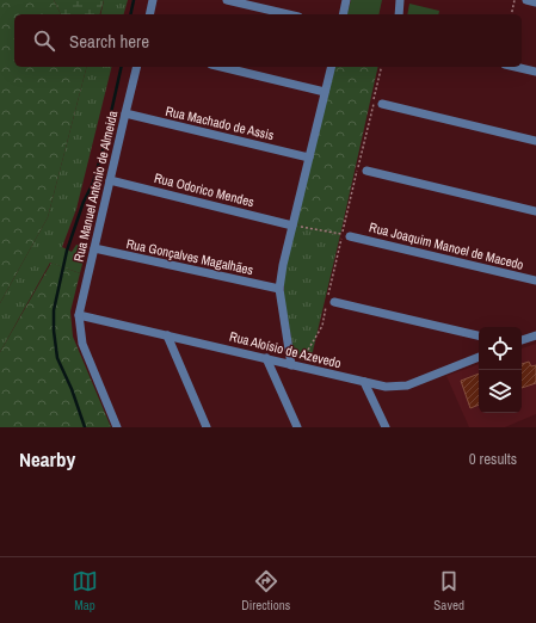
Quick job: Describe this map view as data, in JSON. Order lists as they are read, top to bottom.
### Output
{
  "streets": {
    "street": [
      "Rua Machado de Assis",
      "Rua Manuel Antonio de Almeida",
      "Rua Odorico Mendes",
      "Rua Joaquim Manoel de Macedo",
      "Rua Gonçalves Magalhães",
      "Rua Aloísio de Azevedo"
    ]
  },
  "crossings": [
    ["Rua Machado de Assis", "Rua Manuel Antonio de Almeida"],
    ["Rua Manuel Antonio de Almeida", "Rua Odorico Mendes"],
    ["Rua Manuel Antonio de Almeida", "Rua Gonçalves Magalhães"],
    ["Rua Manuel Antonio de Almeida", "Rua Aloísio de Azevedo"]
  ],
  "page": {
    "search": "Search here",
    "heading": ["Nearby", "0 results"],
    "nav": ["Map", "Directions", "Saved"]
  }
}
